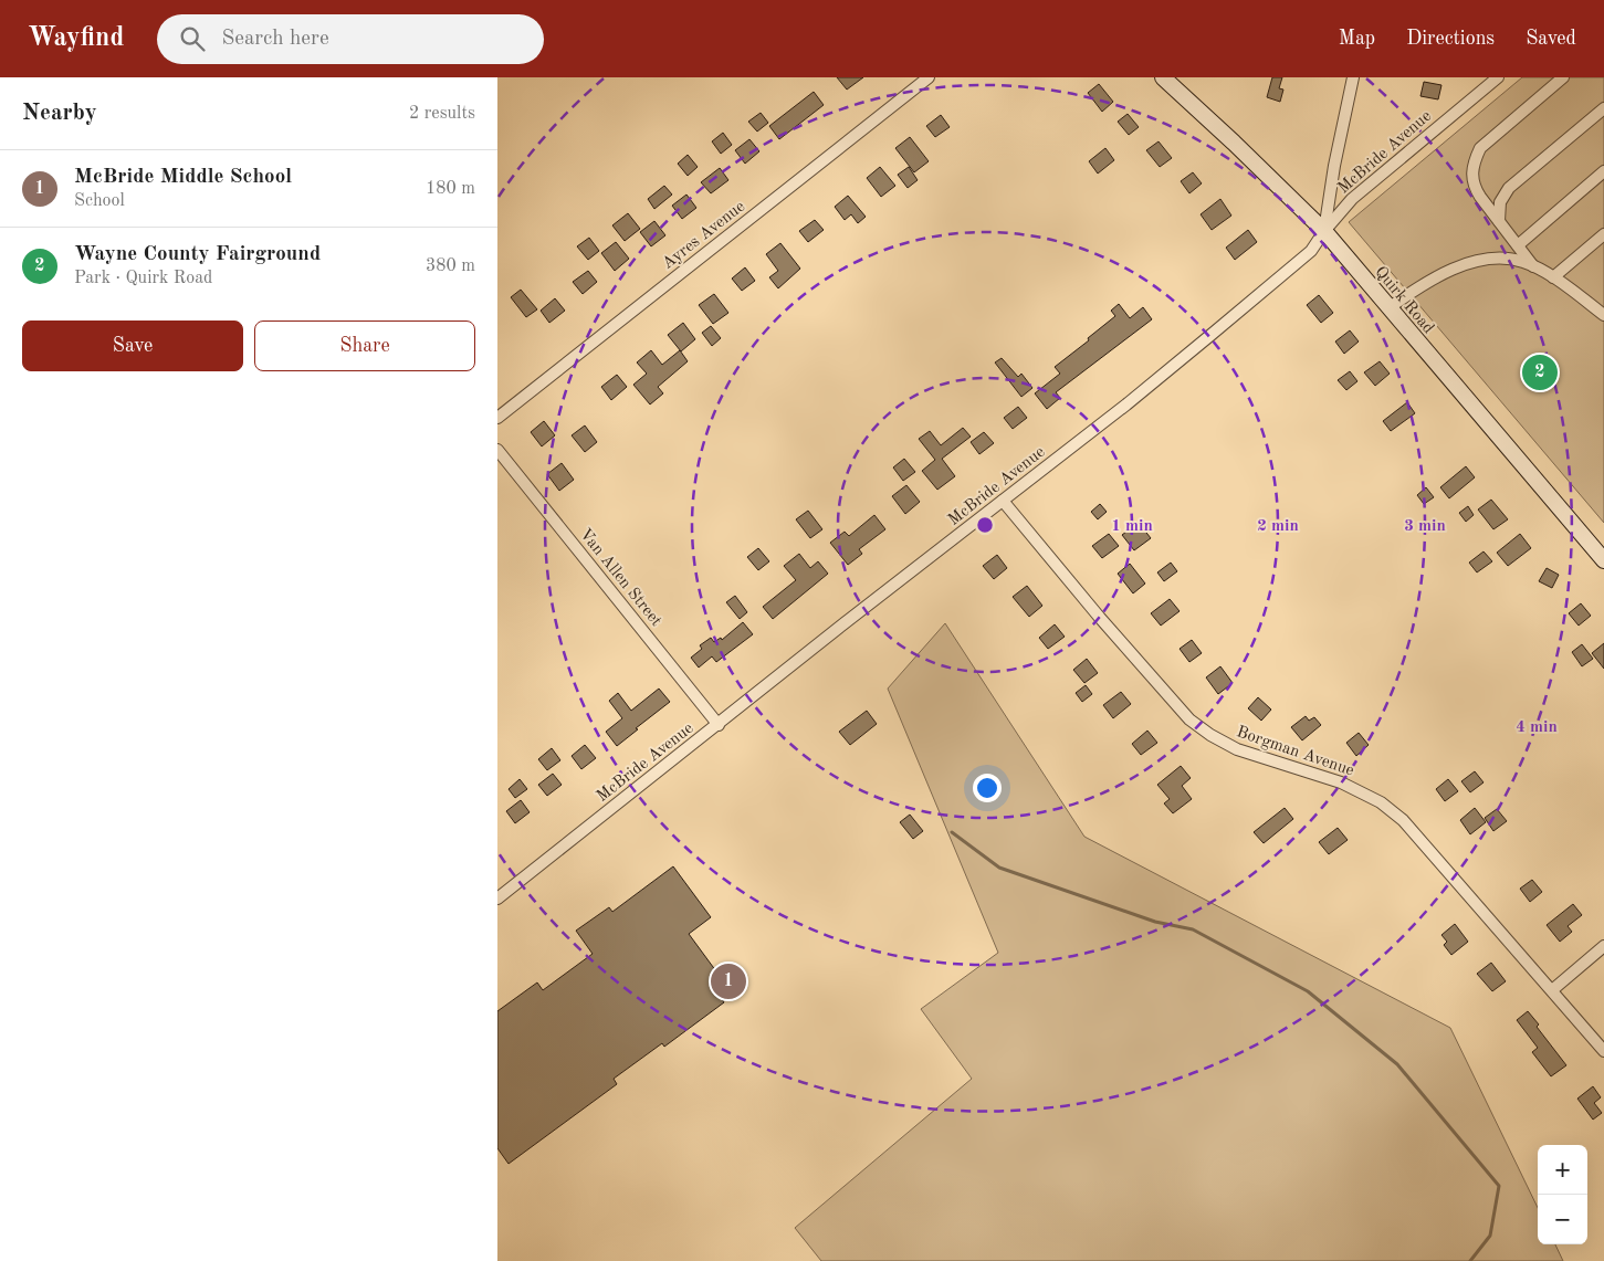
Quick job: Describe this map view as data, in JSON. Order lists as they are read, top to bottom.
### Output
{
  "streets": {
    "street": [
      "McBride Avenue",
      "Ayres Avenue",
      "Quirk Road",
      "Van Allen Street",
      "Borgman Avenue"
    ]
  },
  "crossings": [
    ["McBride Avenue", "Quirk Road"],
    ["McBride Avenue", "Van Allen Street"],
    ["McBride Avenue", "Borgman Avenue"]
  ],
  "page": {
    "header": "Wayfind",
    "search": "Search here",
    "nav": ["Map", "Directions", "Saved"],
    "heading": ["Nearby", "2 results"],
    "list": [
      {
        "mark": "1",
        "name": "McBride Middle School",
        "note": "School",
        "value": "180 m"
      },
      {
        "mark": "2",
        "name": "Wayne County Fairground",
        "note": "Park · Quirk Road",
        "value": "380 m"
      }
    ],
    "buttons": ["Save", "Share"],
    "pins": ["2", "1"],
    "map_buttons": ["+", "−"]
  },
  "rings": [
    "1 min",
    "2 min",
    "3 min",
    "4 min"
  ]
}
